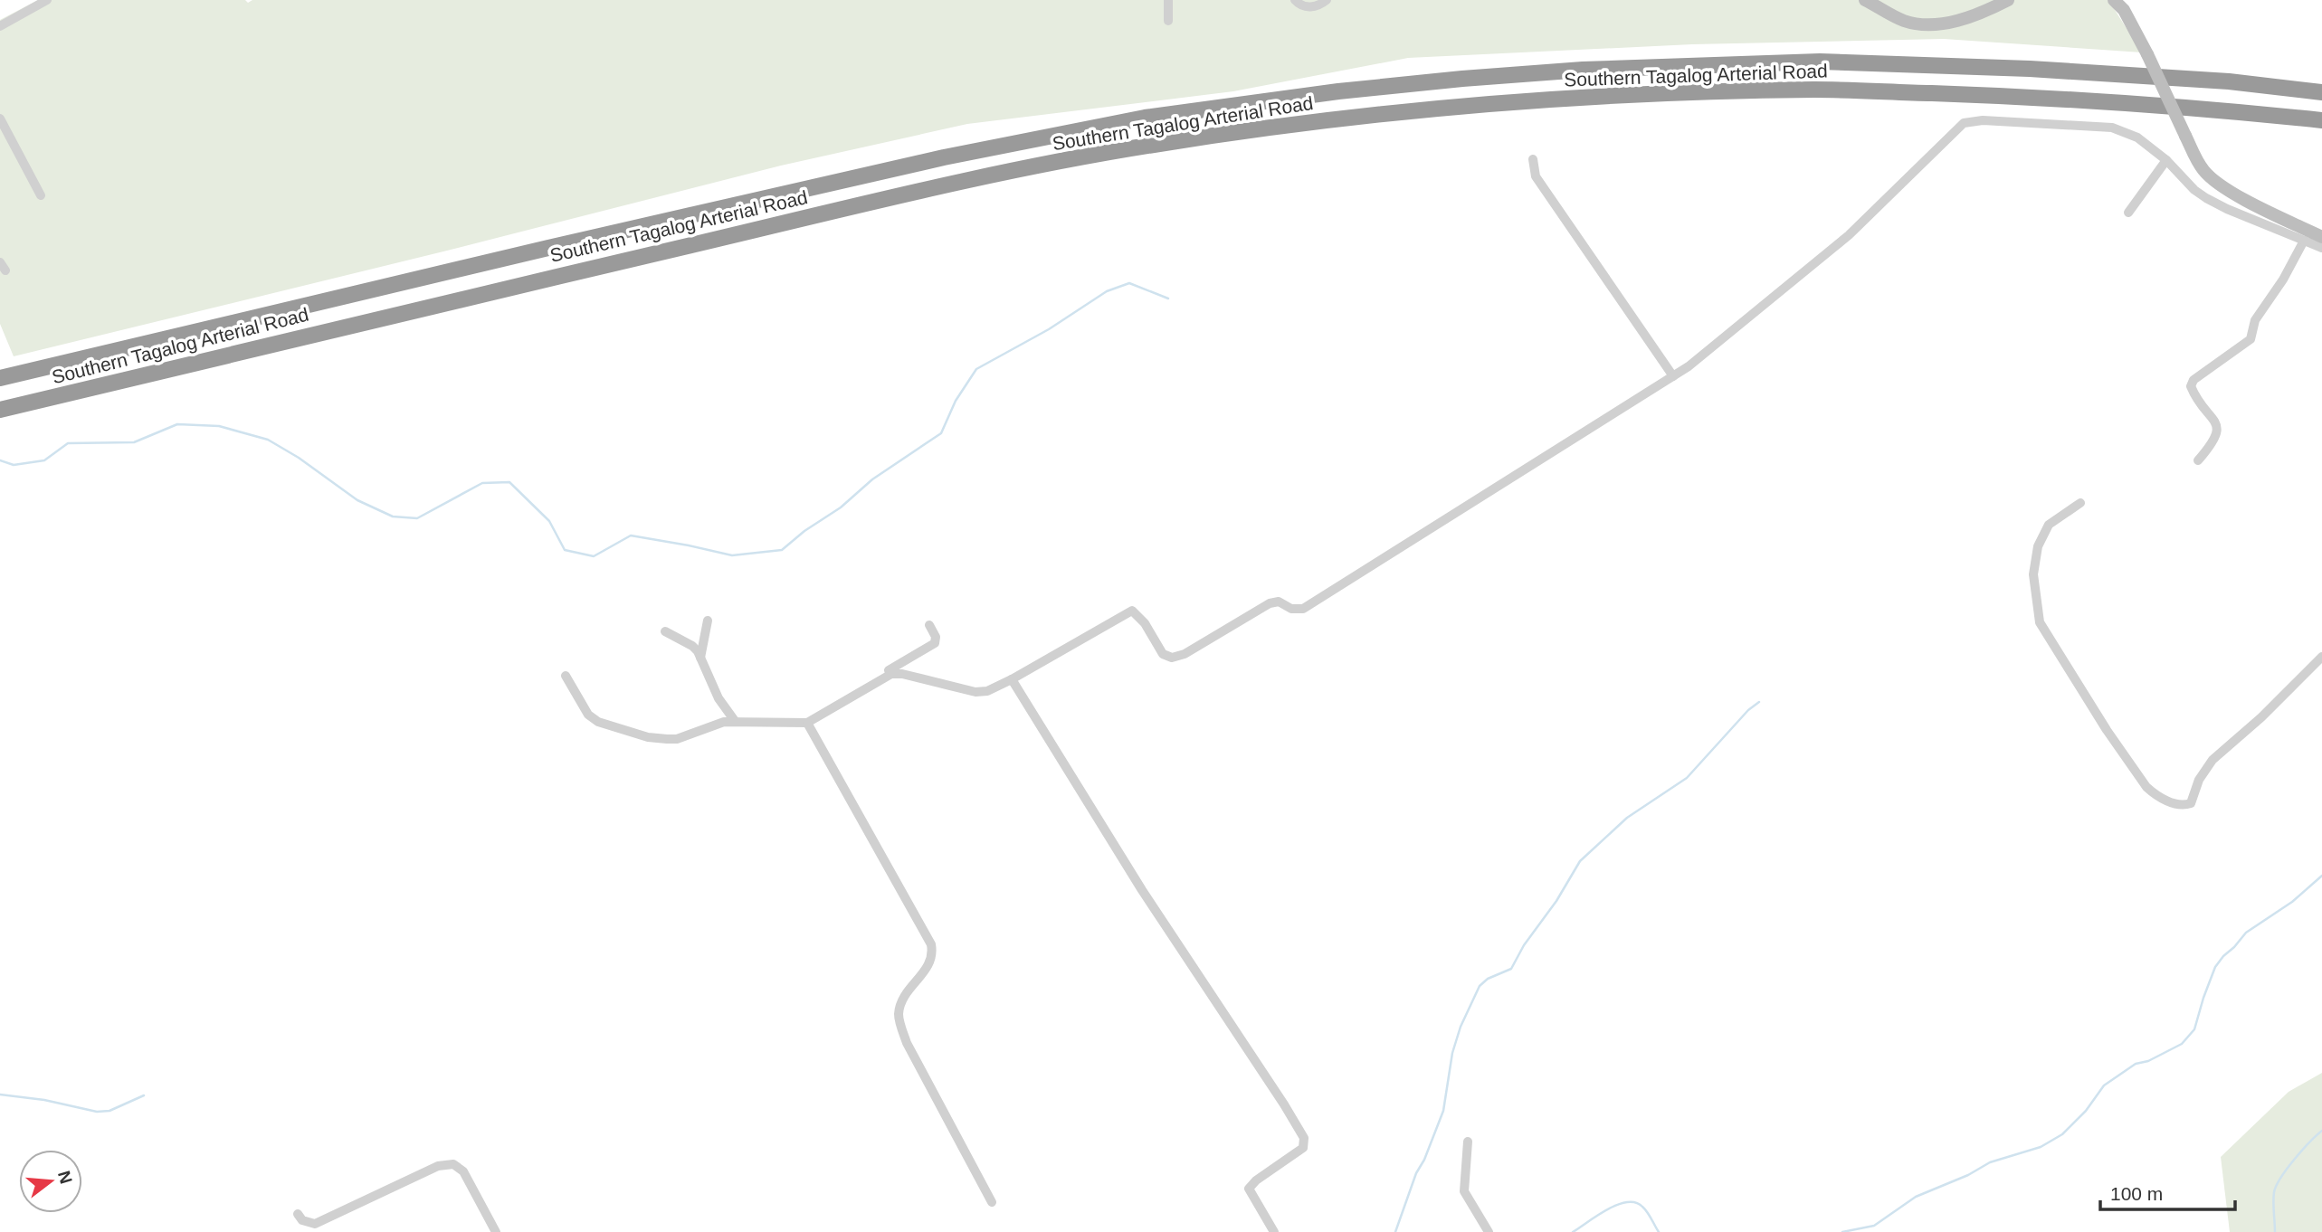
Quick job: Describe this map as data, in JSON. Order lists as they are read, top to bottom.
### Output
{
  "streets": {
    "highway": ["Southern Tagalog Arterial Road"]
  },
  "scale_bar": "100 m",
  "north": "right"
}
